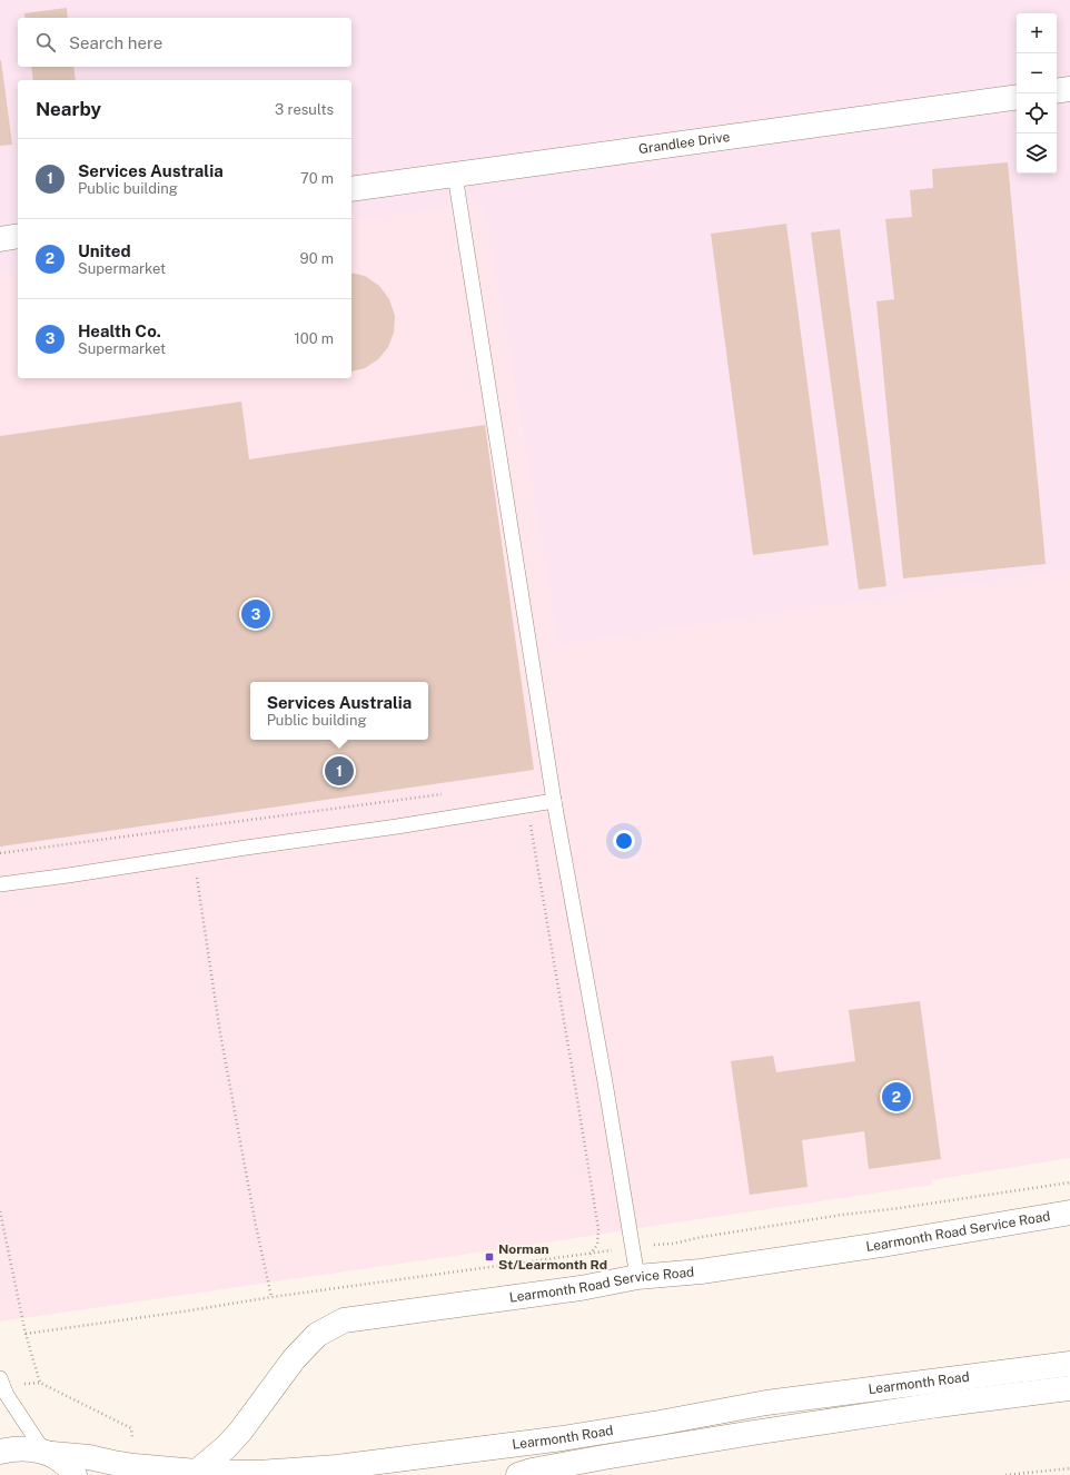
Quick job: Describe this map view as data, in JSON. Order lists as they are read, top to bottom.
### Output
{
  "streets": {
    "street": ["Grandlee Drive", "Learmonth Road Service Road", "Learmonth Road"]
  },
  "crossings": [
    ["Learmonth Road Service Road", "Learmonth Road"]
  ],
  "places": {
    "transit": ["Norman St/Learmonth Rd"]
  },
  "page": {
    "map_buttons": ["+", "−"],
    "search": "Search here",
    "heading": ["Nearby", "3 results"],
    "list": [
      {
        "mark": "1",
        "name": "Services Australia",
        "note": "Public building",
        "value": "70 m"
      },
      {
        "mark": "2",
        "name": "United",
        "note": "Supermarket",
        "value": "90 m"
      },
      {
        "mark": "3",
        "name": "Health Co.",
        "note": "Supermarket",
        "value": "100 m"
      }
    ],
    "pins": ["3", "1", "2"],
    "popup": ["Services Australia", "Public building"]
  }
}
